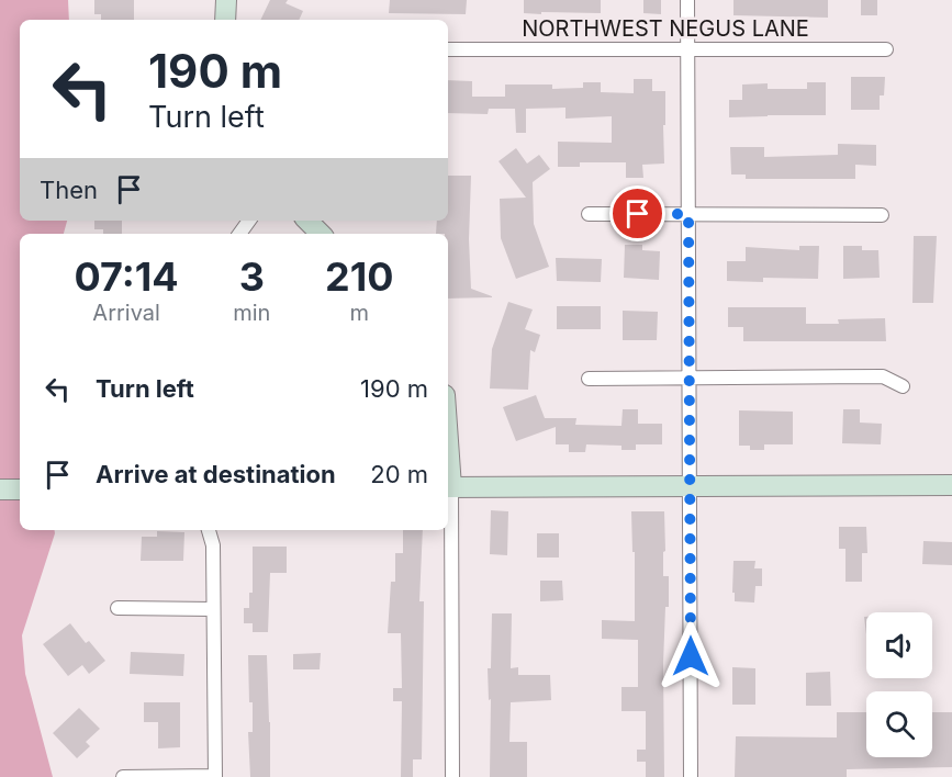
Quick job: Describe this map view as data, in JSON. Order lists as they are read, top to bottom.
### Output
{
  "streets": {
    "street": ["NORTHWEST NEGUS LANE"]
  },
  "page": {
    "turn": ["190 m", "Turn left"],
    "then": "Then",
    "eta": [
      "07:14",
      "Arrival",
      "3",
      "min",
      "210",
      "m"
    ],
    "list": [
      {
        "name": "Turn left",
        "value": "190 m"
      },
      {
        "name": "Arrive at destination",
        "value": "20 m"
      }
    ]
  }
}
